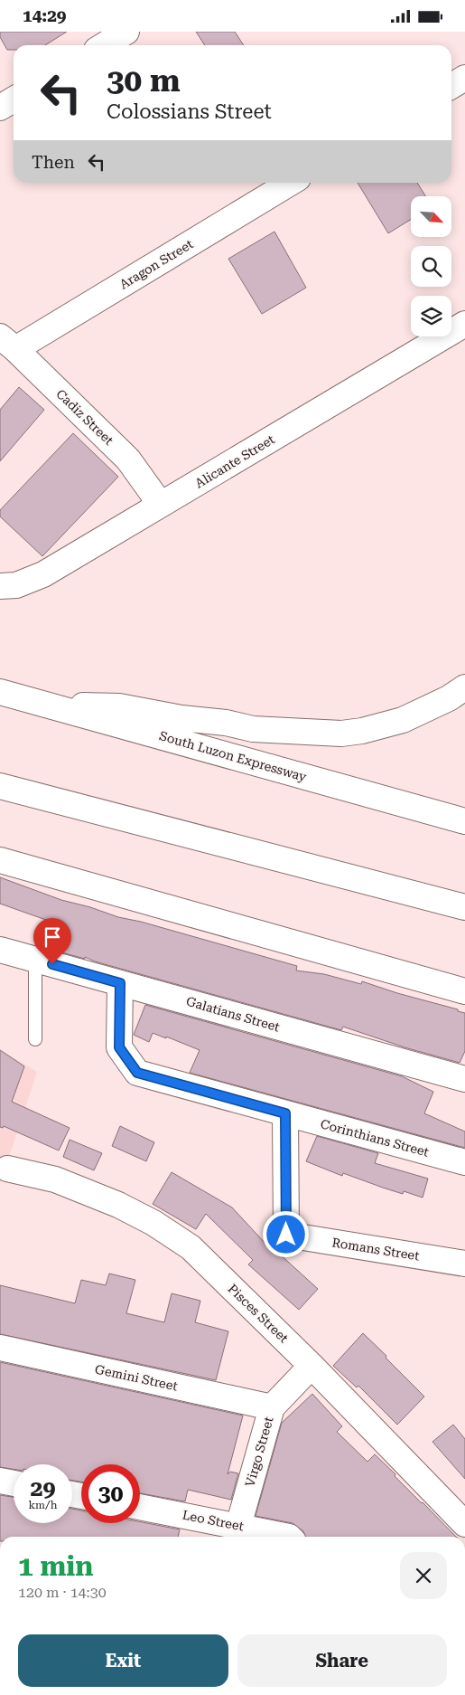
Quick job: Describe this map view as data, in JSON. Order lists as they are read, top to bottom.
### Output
{
  "streets": {
    "main road": [
      "Aragon Street",
      "Cadiz Street",
      "Alicante Street",
      "South Luzon Expressway",
      "Galatians Street",
      "Corinthians Street",
      "Romans Street",
      "Pisces Street",
      "Gemini Street",
      "Virgo Street",
      "Leo Street"
    ]
  },
  "crossings": [
    ["Aragon Street", "Cadiz Street"],
    ["Cadiz Street", "Alicante Street"],
    ["Galatians Street", "Corinthians Street"],
    ["Corinthians Street", "Romans Street"],
    ["Pisces Street", "Virgo Street"],
    ["Gemini Street", "Virgo Street"],
    ["Virgo Street", "Leo Street"]
  ],
  "north": "bottom right",
  "page": {
    "status": "14:29",
    "turn": ["30 m", "Colossians Street"],
    "then": "Then",
    "speed": "29 km/h",
    "limit": "30",
    "heading": ["1 min", "120 m · 14:30"],
    "buttons": ["Exit", "Share"]
  }
}
